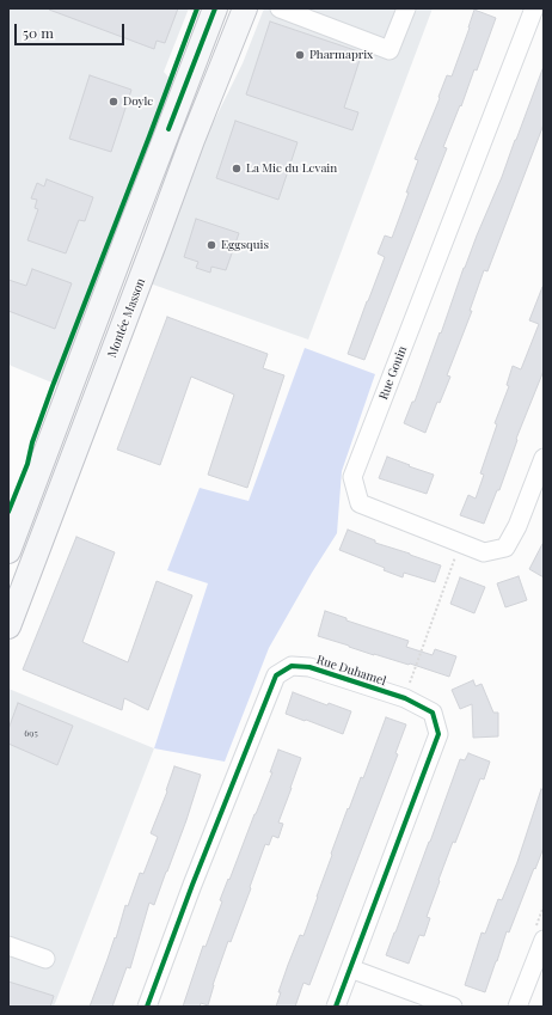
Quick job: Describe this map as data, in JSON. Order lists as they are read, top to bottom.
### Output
{
  "streets": {
    "main road": ["Montée Masson"],
    "street": ["Rue Gouin", "Rue Duhamel"]
  },
  "places": [
    "Pharmaprix",
    "Doyle",
    "La Mie du Levain",
    "Eggsquis"
  ],
  "house_numbers": ["695"],
  "scale_bar": "50 m"
}
